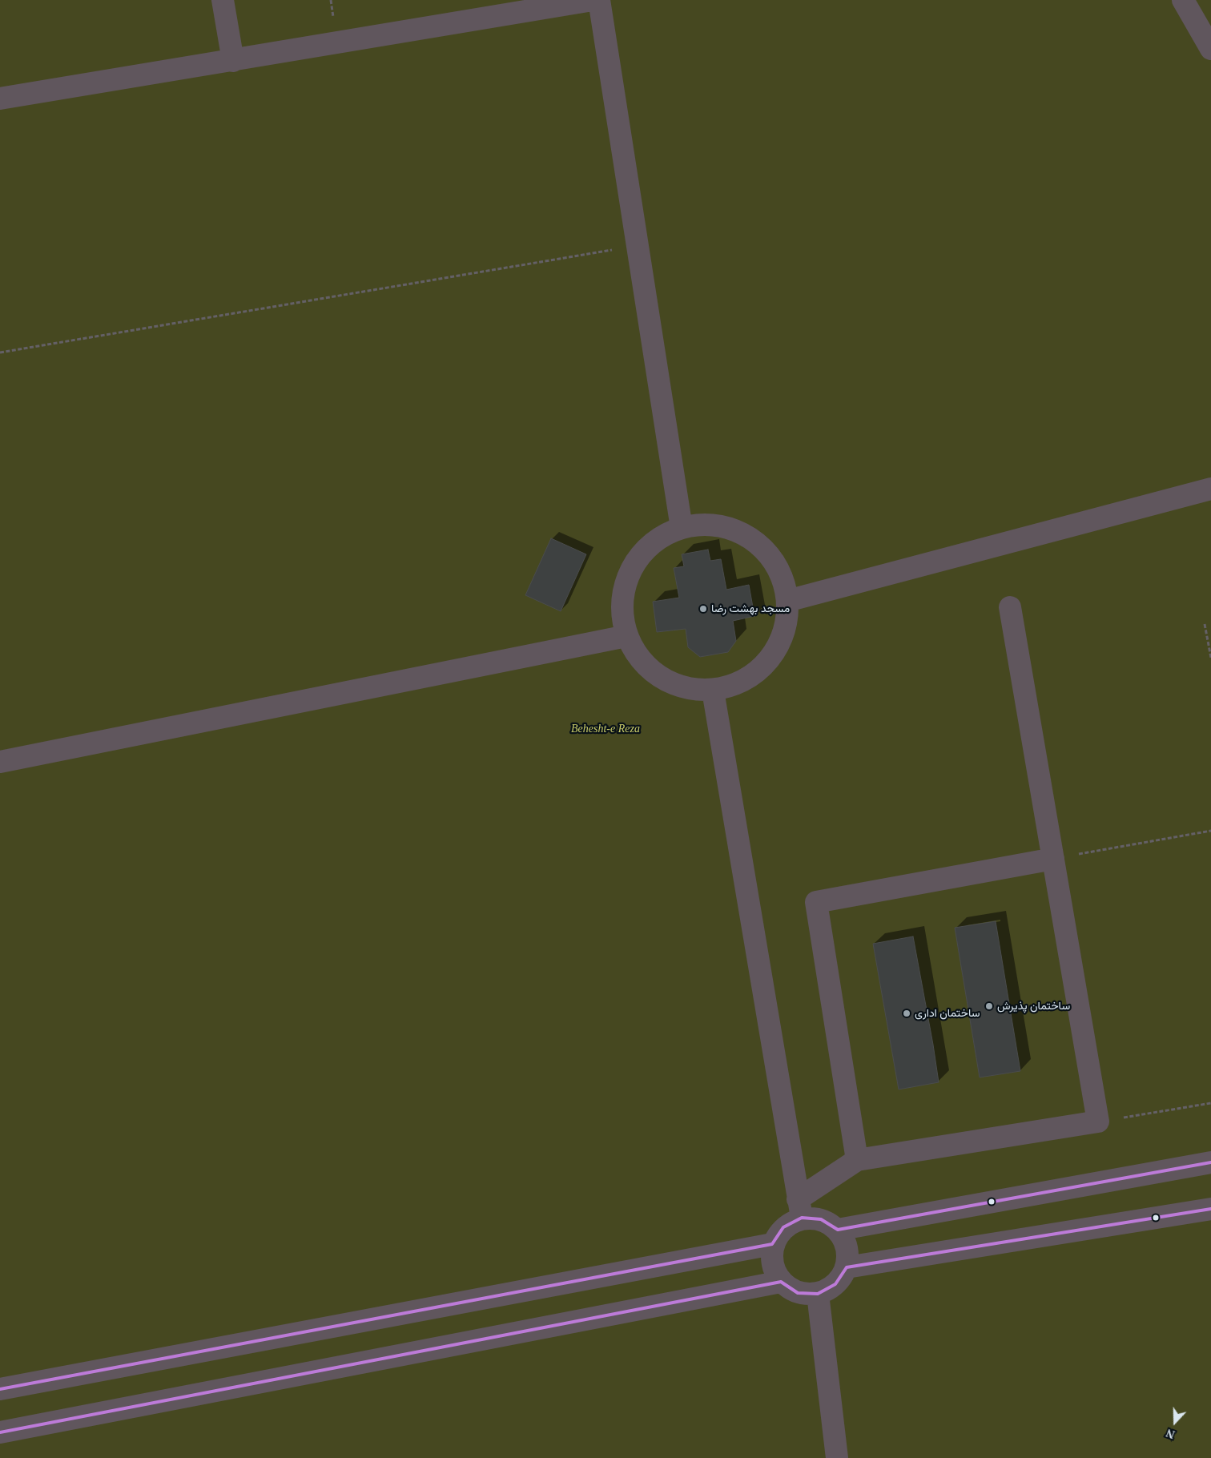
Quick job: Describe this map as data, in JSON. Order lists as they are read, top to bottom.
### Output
{
  "parks": ["Behesht-e Reza"],
  "places": ["مسجد بهشت رضا", "ساختمان پذیرش", "ساختمان اداری"],
  "north": "bottom"
}
